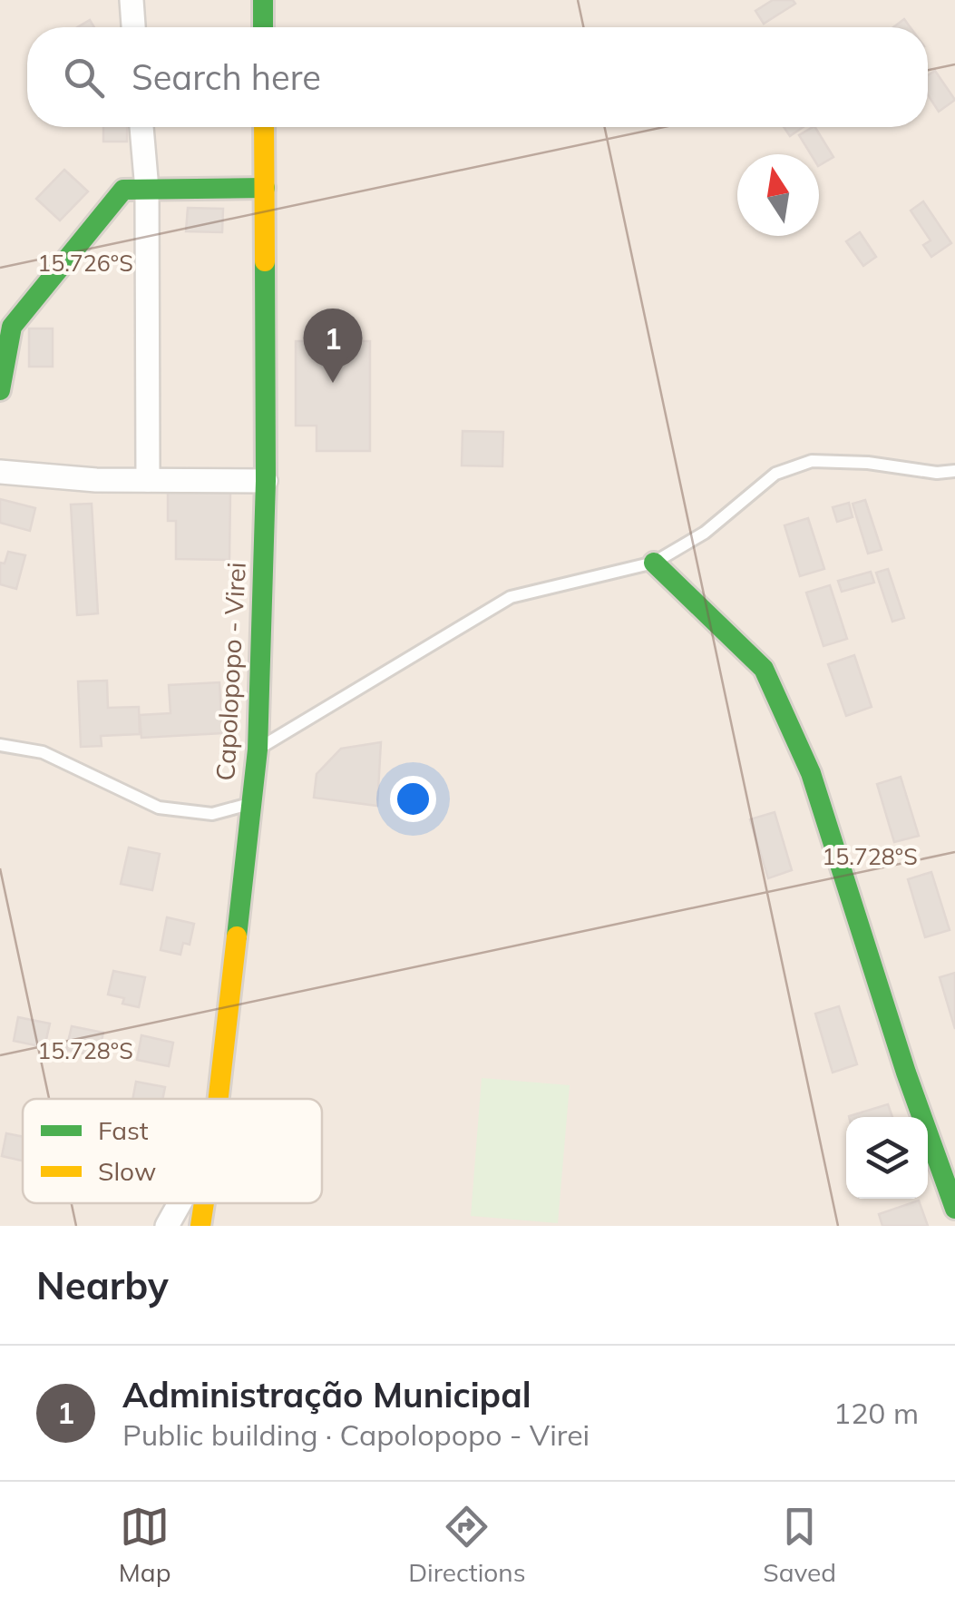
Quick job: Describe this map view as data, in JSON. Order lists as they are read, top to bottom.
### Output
{
  "streets": {
    "street": ["Capolopopo - Virei"]
  },
  "legend": ["Fast", "Slow"],
  "north": "top",
  "page": {
    "search": "Search here",
    "pins": "1",
    "heading": "Nearby",
    "list": [
      {
        "mark": "1",
        "name": "Administração Municipal",
        "note": "Public building · Capolopopo - Virei",
        "value": "120 m"
      }
    ],
    "nav": ["Map", "Directions", "Saved"]
  },
  "coordinates": ["15.726°S", "15.728°S"]
}
